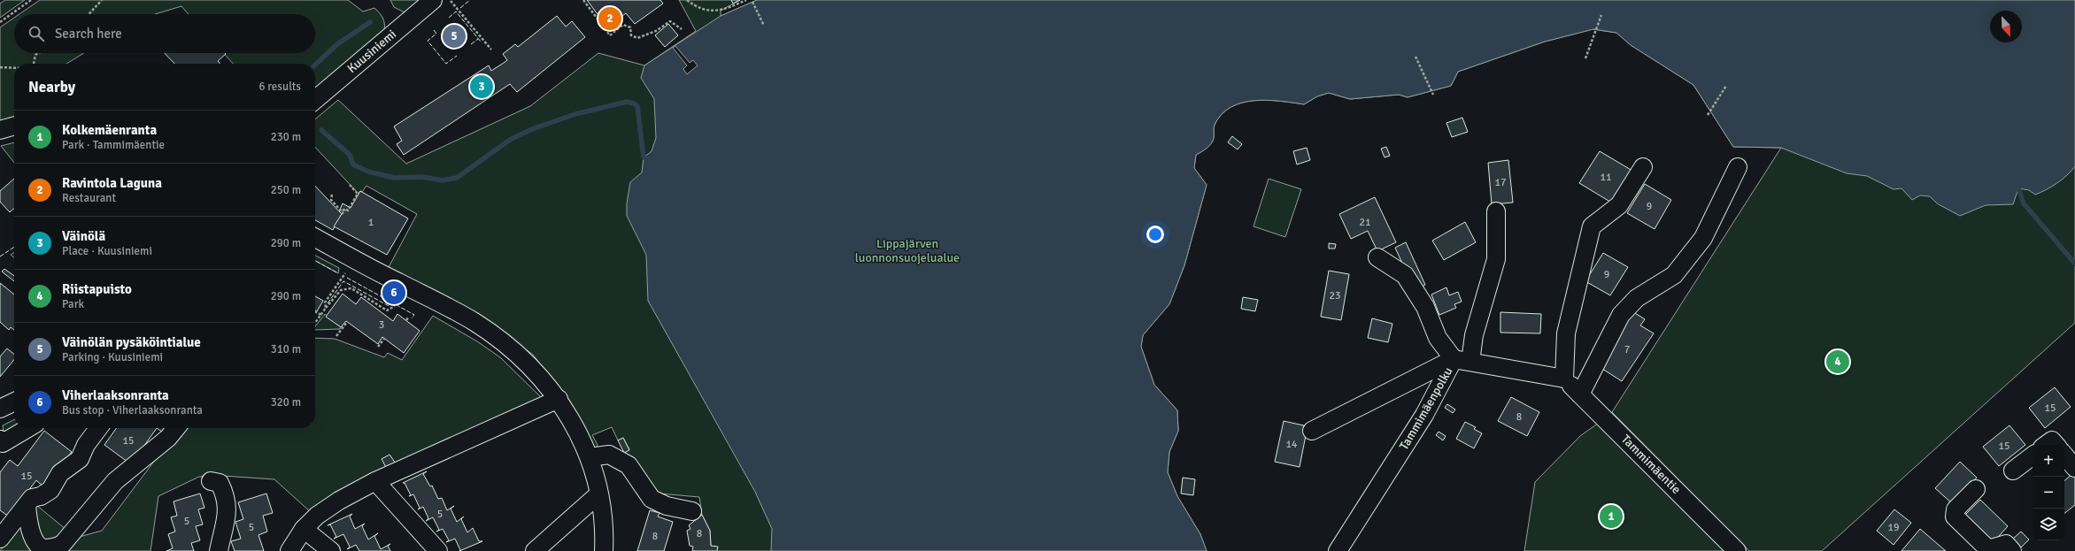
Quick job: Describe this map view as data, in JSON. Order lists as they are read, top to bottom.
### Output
{
  "streets": {
    "street": ["Kuusiniemi", "Tammimäenpolku", "Tammimäentie"]
  },
  "crossings": [
    ["Tammimäenpolku", "Tammimäentie"]
  ],
  "parks": ["Lippajärven luonnonsuojelualue"],
  "house_numbers": [
    "11",
    "17",
    "9",
    "1",
    "21",
    "9",
    "23",
    "3",
    "7",
    "15",
    "8",
    "15",
    "14",
    "15",
    "15",
    "5",
    "5",
    "5",
    "19",
    "8",
    "8"
  ],
  "north": "bottom right",
  "page": {
    "pins": [
      "2",
      "5",
      "3",
      "6",
      "4",
      "1"
    ],
    "search": "Search here",
    "heading": ["Nearby", "6 results"],
    "list": [
      {
        "mark": "1",
        "name": "Kolkemäenranta",
        "note": "Park · Tammimäentie",
        "value": "230 m"
      },
      {
        "mark": "2",
        "name": "Ravintola Laguna",
        "note": "Restaurant",
        "value": "250 m"
      },
      {
        "mark": "3",
        "name": "Väinölä",
        "note": "Place · Kuusiniemi",
        "value": "290 m"
      },
      {
        "mark": "4",
        "name": "Riistapuisto",
        "note": "Park",
        "value": "290 m"
      },
      {
        "mark": "5",
        "name": "Väinölän pysäköintialue",
        "note": "Parking · Kuusiniemi",
        "value": "310 m"
      },
      {
        "mark": "6",
        "name": "Viherlaaksonranta",
        "note": "Bus stop · Viherlaaksonranta",
        "value": "320 m"
      }
    ],
    "map_buttons": ["+", "−"]
  }
}
